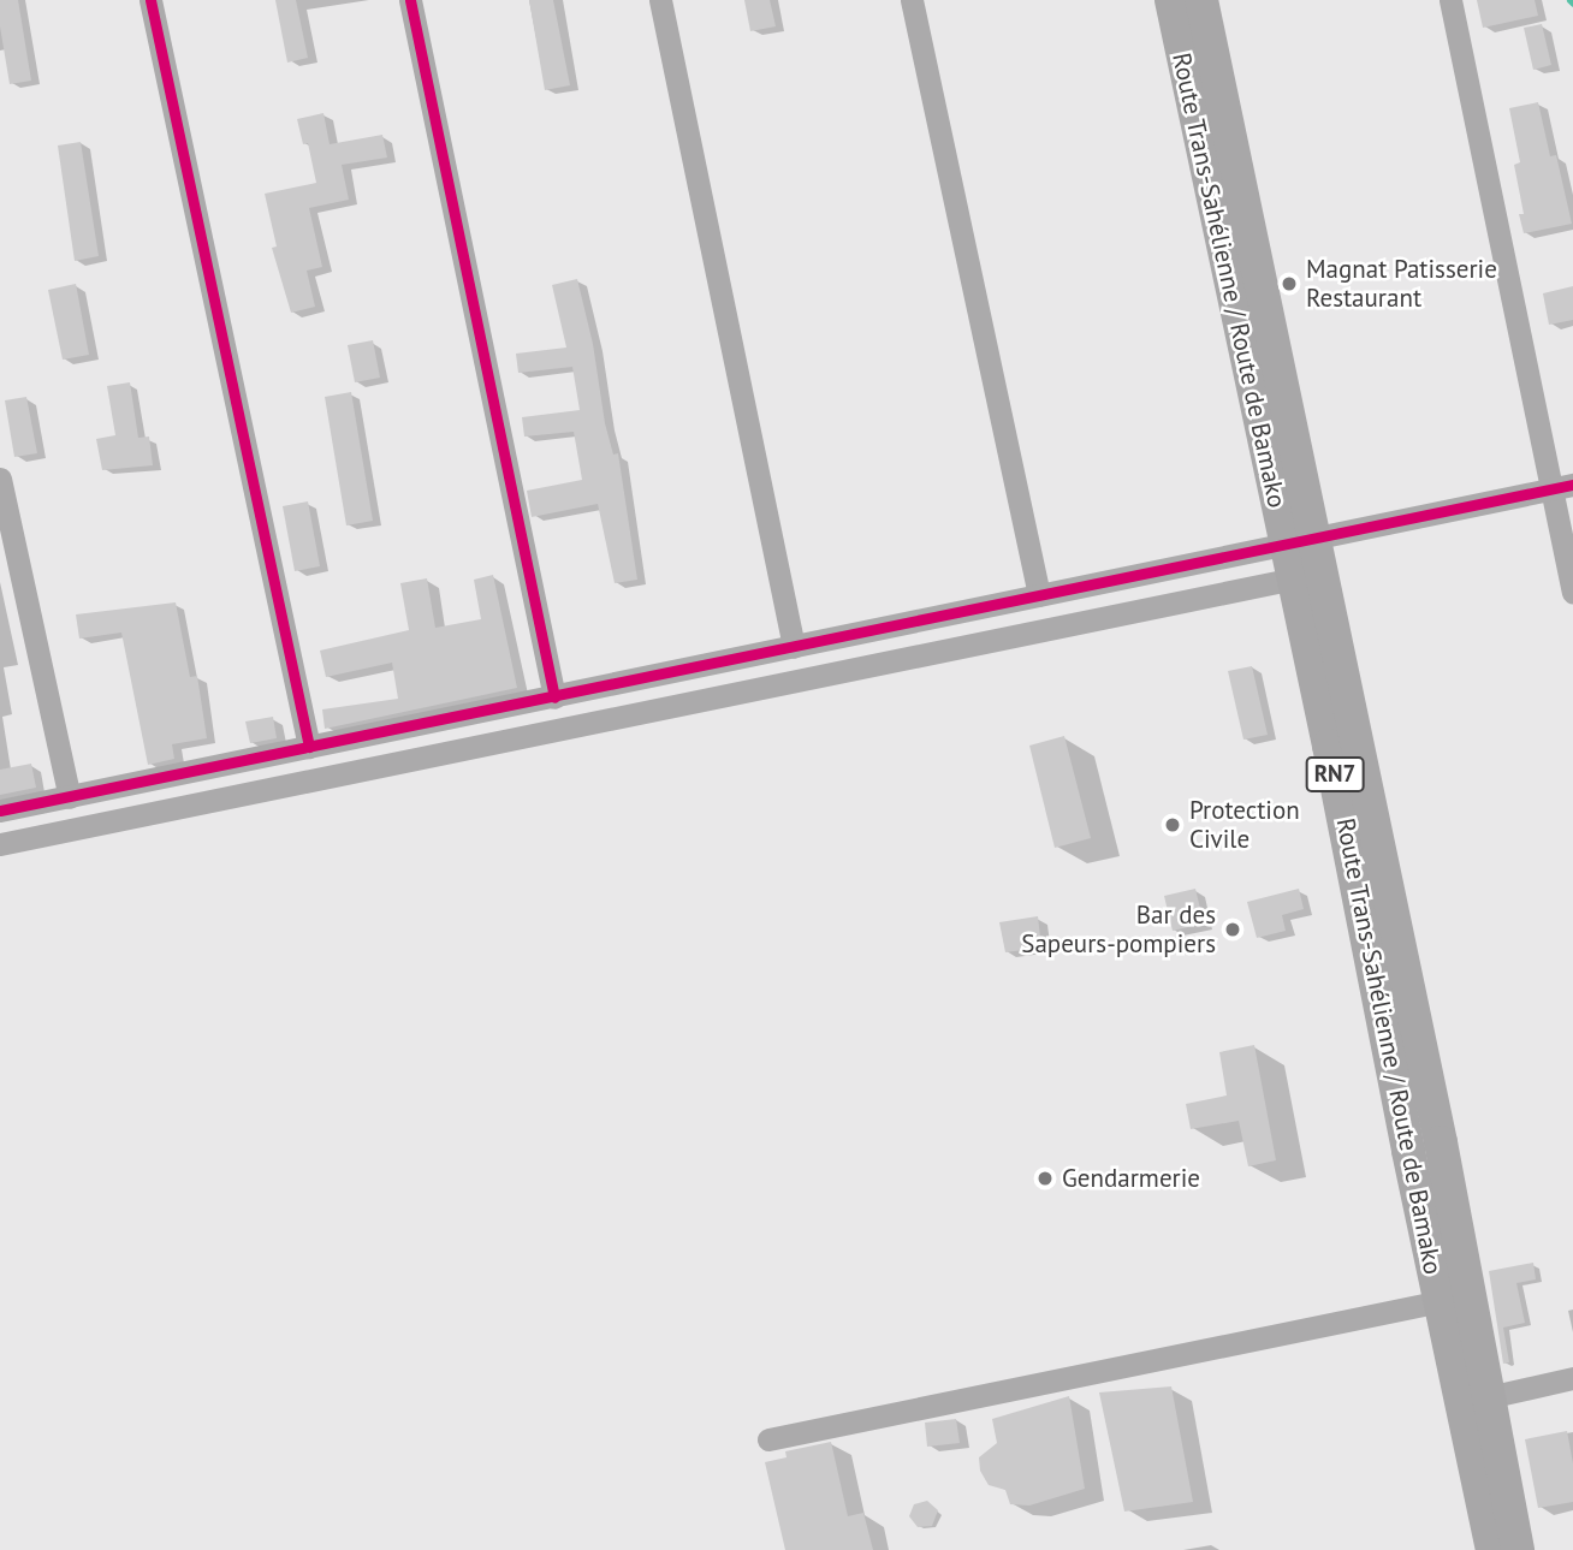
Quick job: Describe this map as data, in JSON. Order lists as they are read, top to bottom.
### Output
{
  "streets": {
    "highway": ["Route Trans-Sahélienne / Route de Bamako", "RN7"]
  },
  "places": [
    "Magnat Patisserie Restaurant",
    "Protection Civile",
    "Bar des Sapeurs-pompiers",
    "Gendarmerie"
  ]
}
